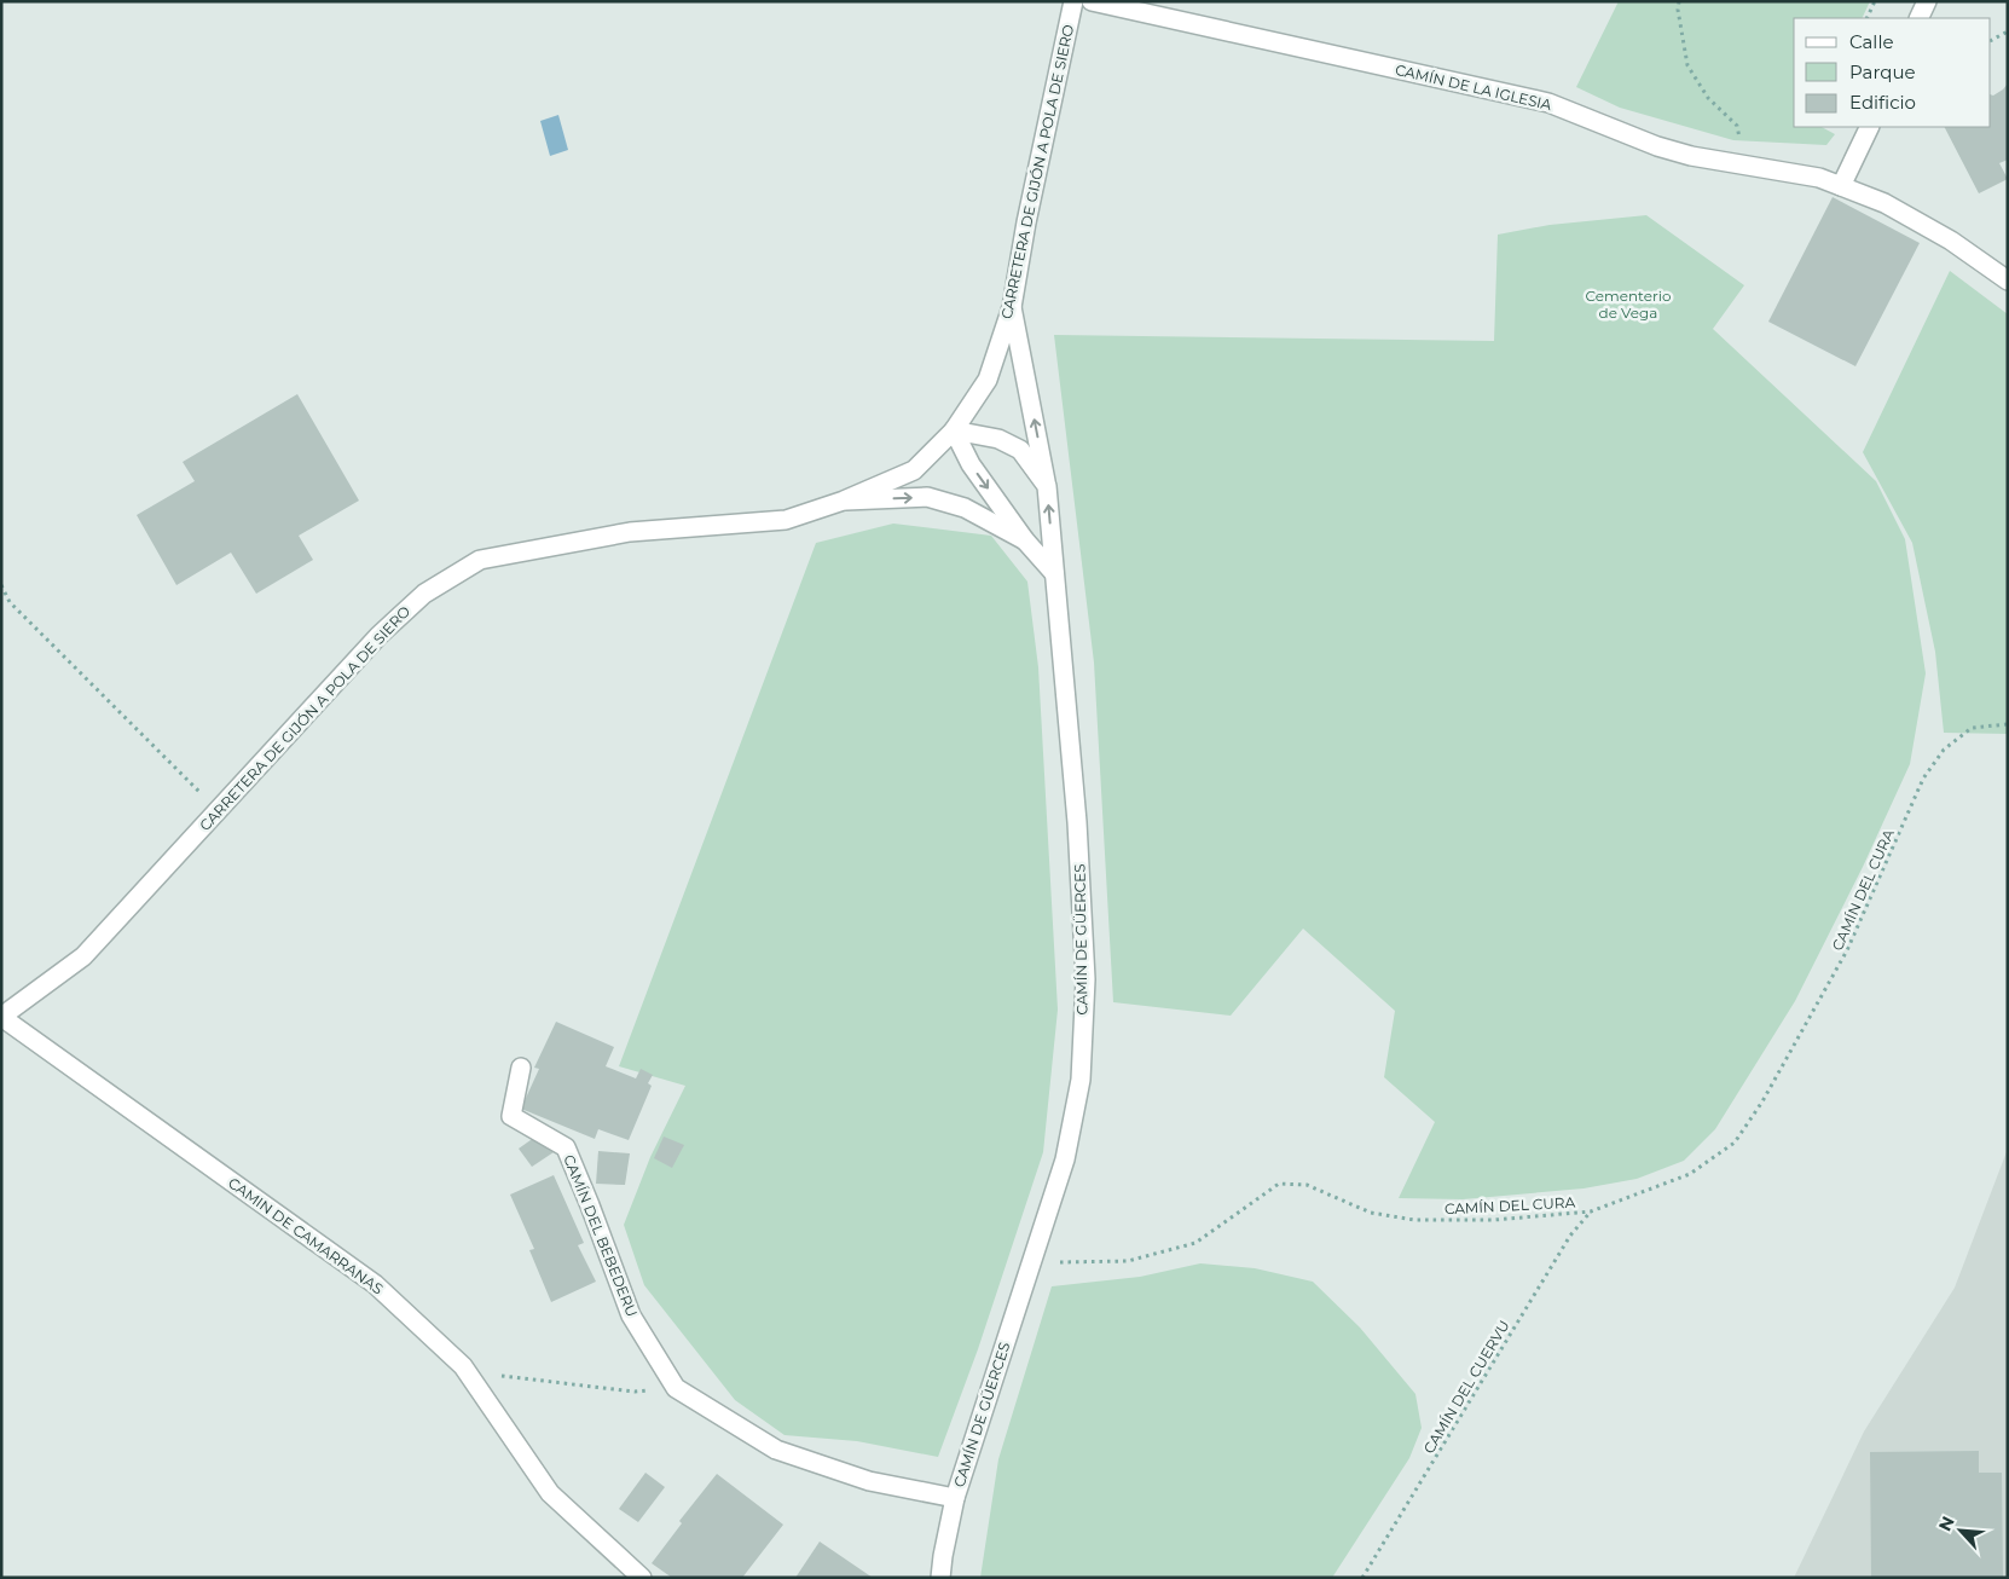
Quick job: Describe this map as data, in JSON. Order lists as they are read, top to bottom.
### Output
{
  "streets": {
    "street": [
      "CAMÍN DE LA IGLESIA",
      "CARRETERA DE GIJÓN A POLA DE SIERO",
      "CAMÍN DE GÜERCES",
      "CAMIN DE CAMARRANAS",
      "CAMÍN DEL BEBEDERU"
    ],
    "path": ["CAMÍN DEL CURA", "CAMÍN DEL CUERVU"]
  },
  "crossings": [
    ["CARRETERA DE GIJÓN A POLA DE SIERO", "CAMÍN DE GÜERCES"],
    ["CARRETERA DE GIJÓN A POLA DE SIERO", "CAMIN DE CAMARRANAS"],
    ["CAMÍN DEL CURA", "CAMÍN DE GÜERCES"],
    ["CAMÍN DEL CURA", "CAMÍN DEL CUERVU"],
    ["CAMÍN DE GÜERCES", "CAMÍN DEL BEBEDERU"]
  ],
  "parks": ["Cementerio de Vega"],
  "legend": ["Calle", "Parque", "Edificio"],
  "north": "top left"
}
